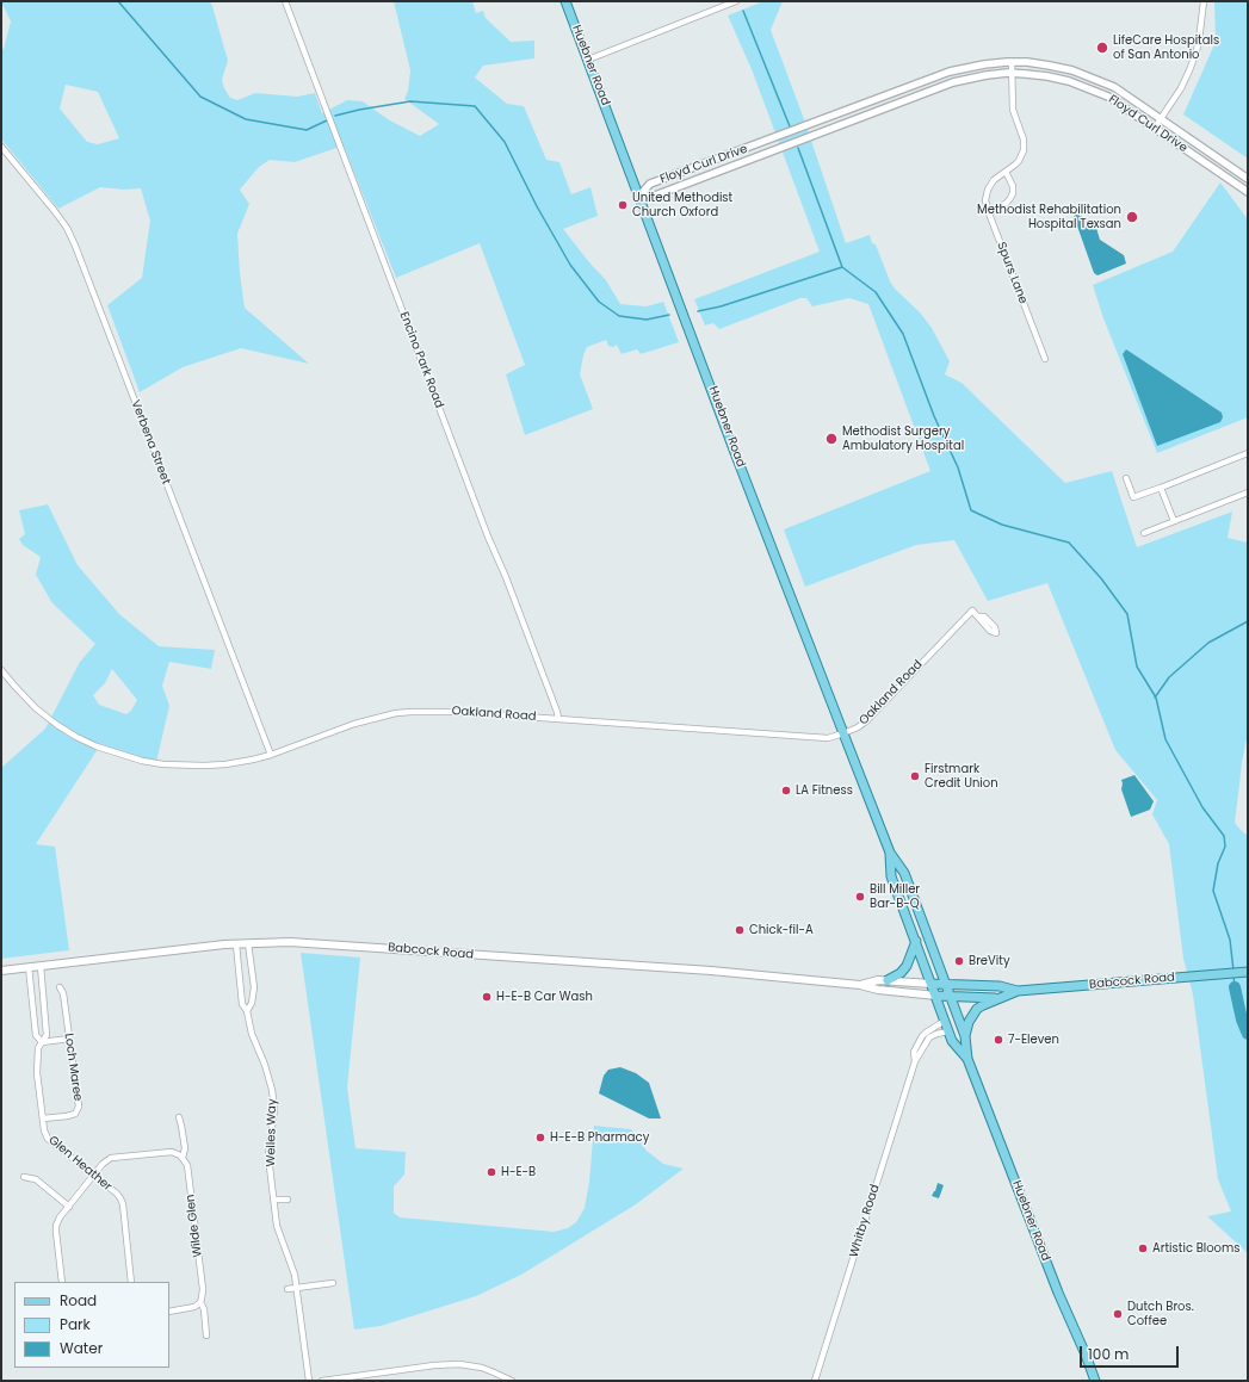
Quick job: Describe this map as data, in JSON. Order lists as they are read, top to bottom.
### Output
{
  "streets": {
    "main road": ["Huebner Road", "Babcock Road"],
    "street": [
      "Floyd Curl Drive",
      "Spurs Lane",
      "Encino Park Road",
      "Verbena Street",
      "Oakland Road",
      "Loch Maree",
      "Welles Way",
      "Glen Heather",
      "Whitby Road",
      "Wilde Glen"
    ]
  },
  "crossings": [
    ["Huebner Road", "Floyd Curl Drive"],
    ["Huebner Road", "Oakland Road"],
    ["Huebner Road", "Babcock Road"],
    ["Huebner Road", "Whitby Road"],
    ["Floyd Curl Drive", "Spurs Lane"],
    ["Encino Park Road", "Oakland Road"],
    ["Verbena Street", "Oakland Road"],
    ["Babcock Road", "Welles Way"],
    ["Babcock Road", "Glen Heather"],
    ["Loch Maree", "Glen Heather"]
  ],
  "places": [
    "LifeCare Hospitals of San Antonio",
    "United Methodist Church Oxford",
    "Methodist Rehabilitation Hospital Texsan",
    "Methodist Surgery Ambulatory Hospital",
    "Firstmark Credit Union",
    "LA Fitness",
    "Bill Miller Bar-B-Q",
    "Chick-fil-A",
    "BreVity",
    "H-E-B Car Wash",
    "7-Eleven",
    "H-E-B Pharmacy",
    "H-E-B",
    "Artistic Blooms",
    "Dutch Bros. Coffee"
  ],
  "legend": ["Road", "Park", "Water"],
  "scale_bar": "100 m"
}
